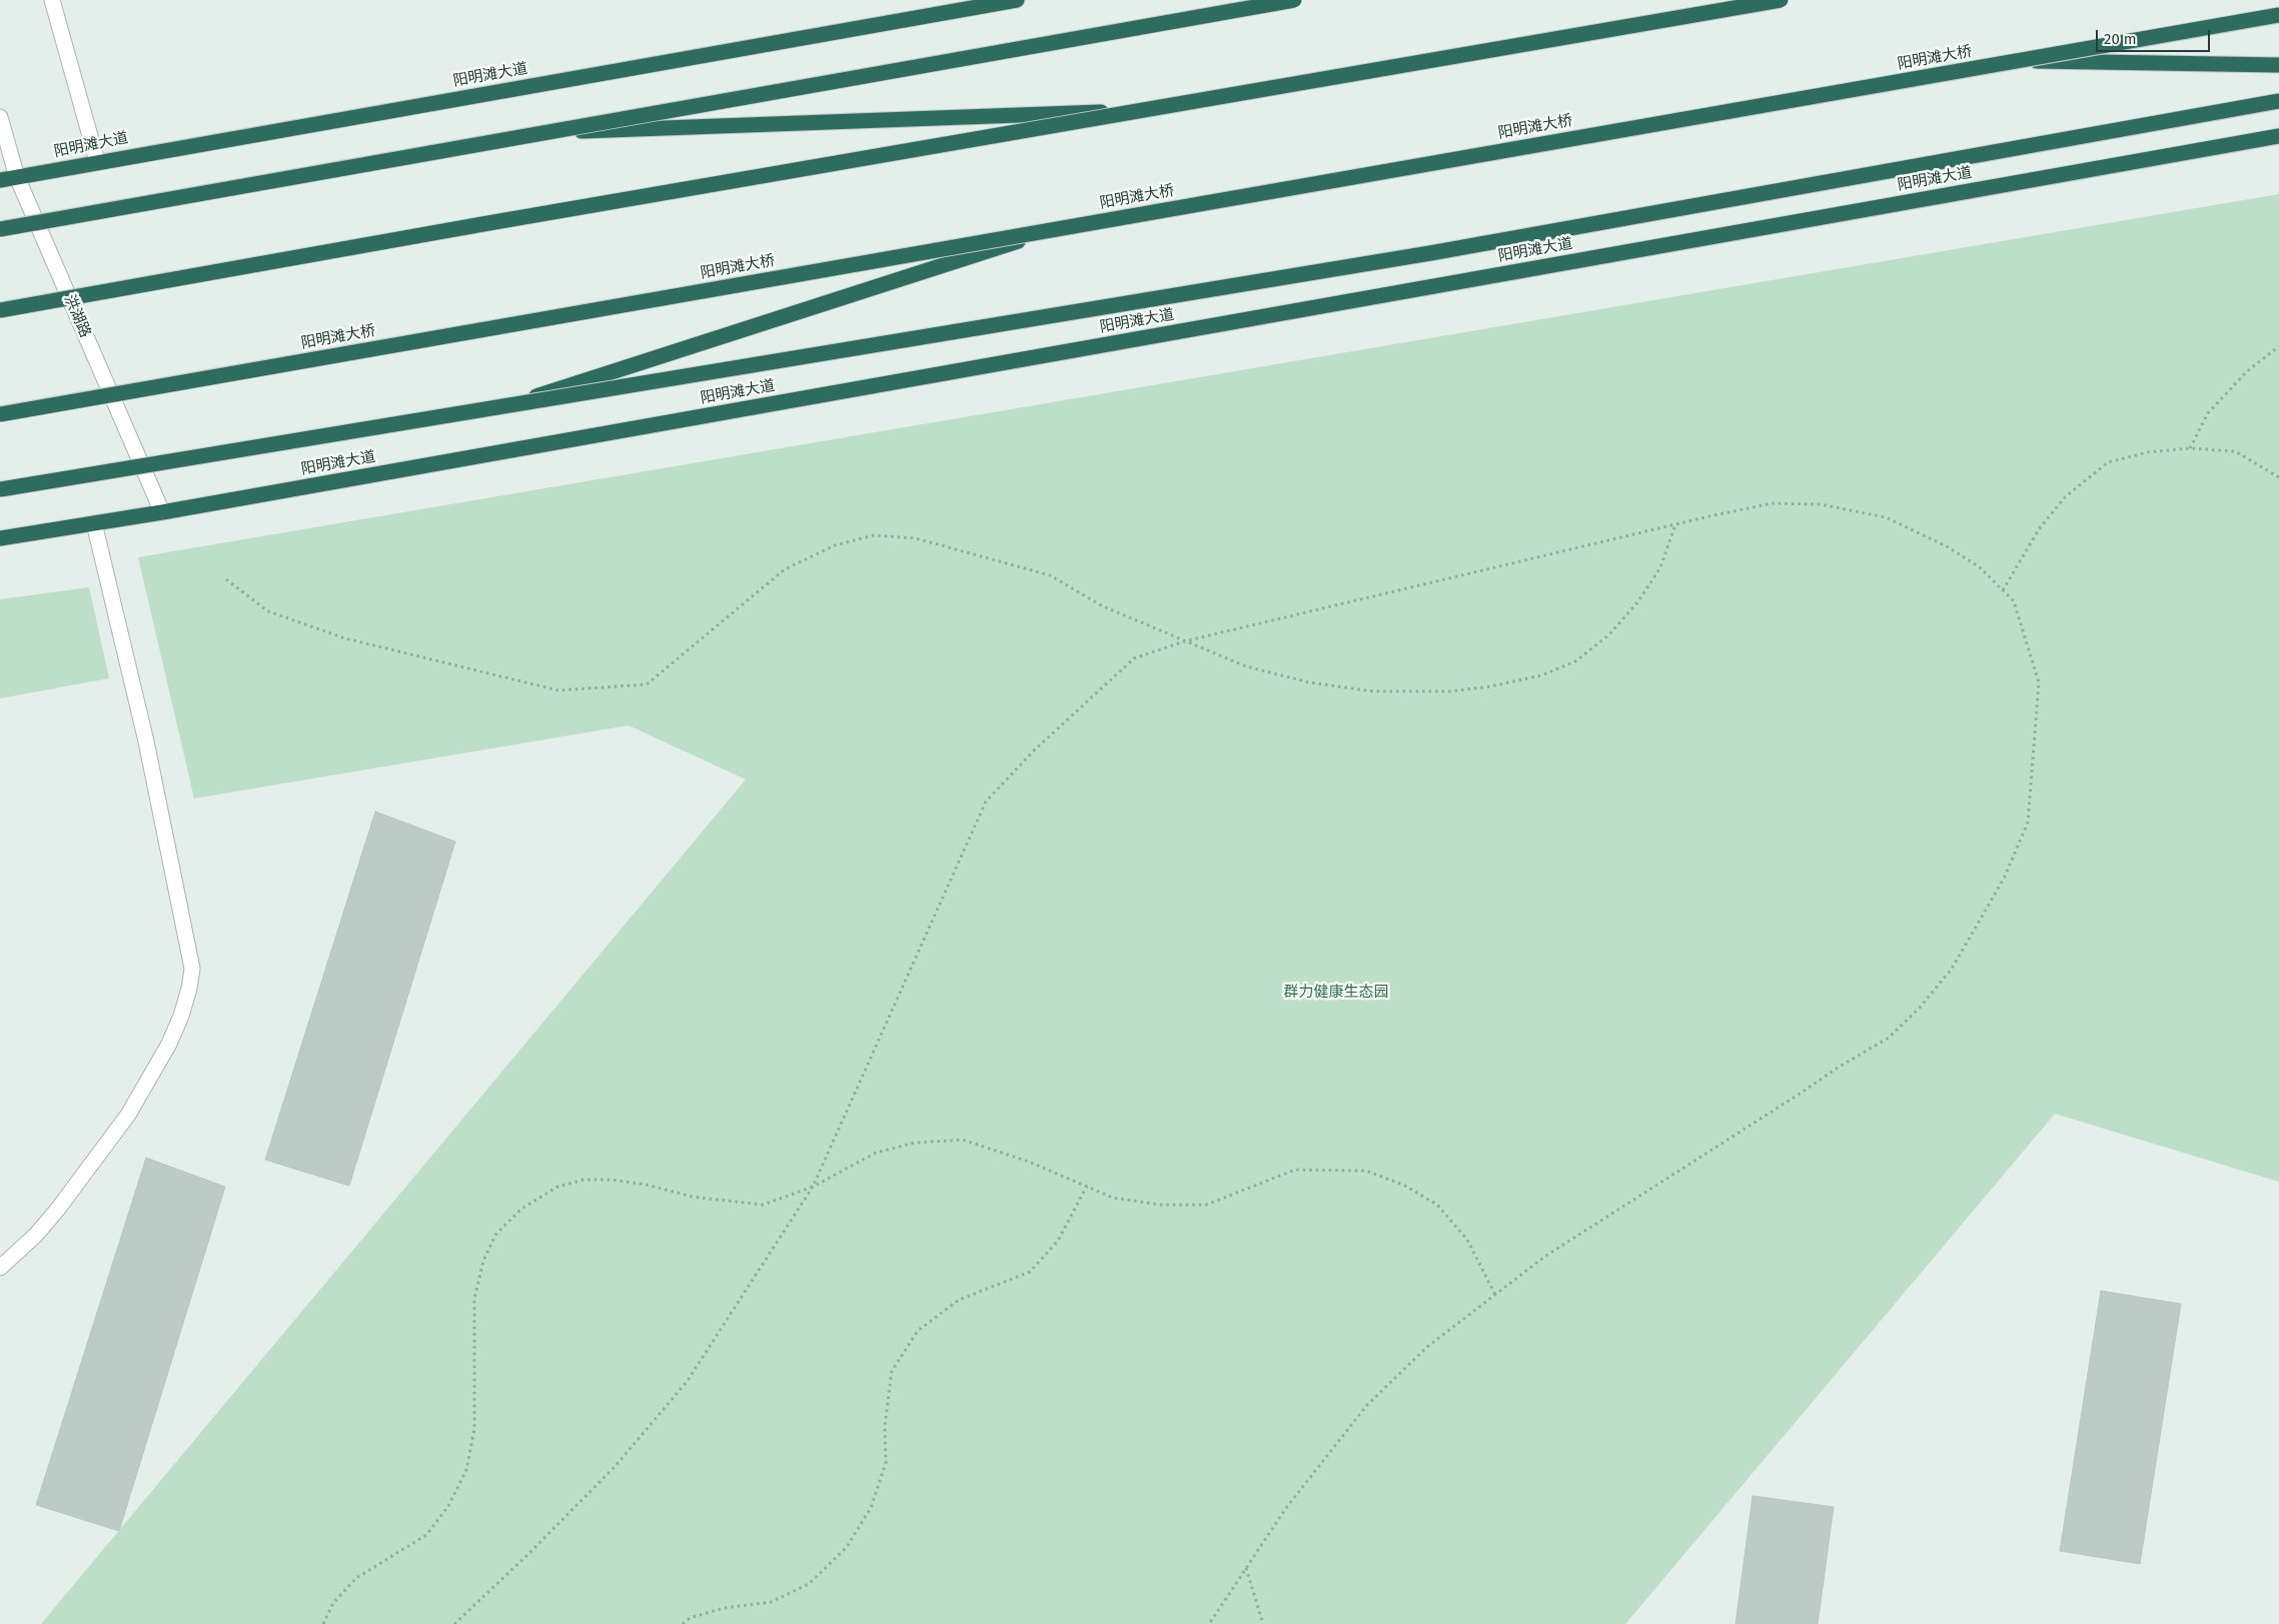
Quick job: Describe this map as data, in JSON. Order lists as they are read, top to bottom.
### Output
{
  "streets": {
    "highway": ["阳明滩大桥", "阳明滩大道"],
    "street": ["洪湖路"]
  },
  "crossings": [
    ["阳明滩大道", "洪湖路"]
  ],
  "parks": ["群力健康生态园"],
  "scale_bar": "20 m"
}
